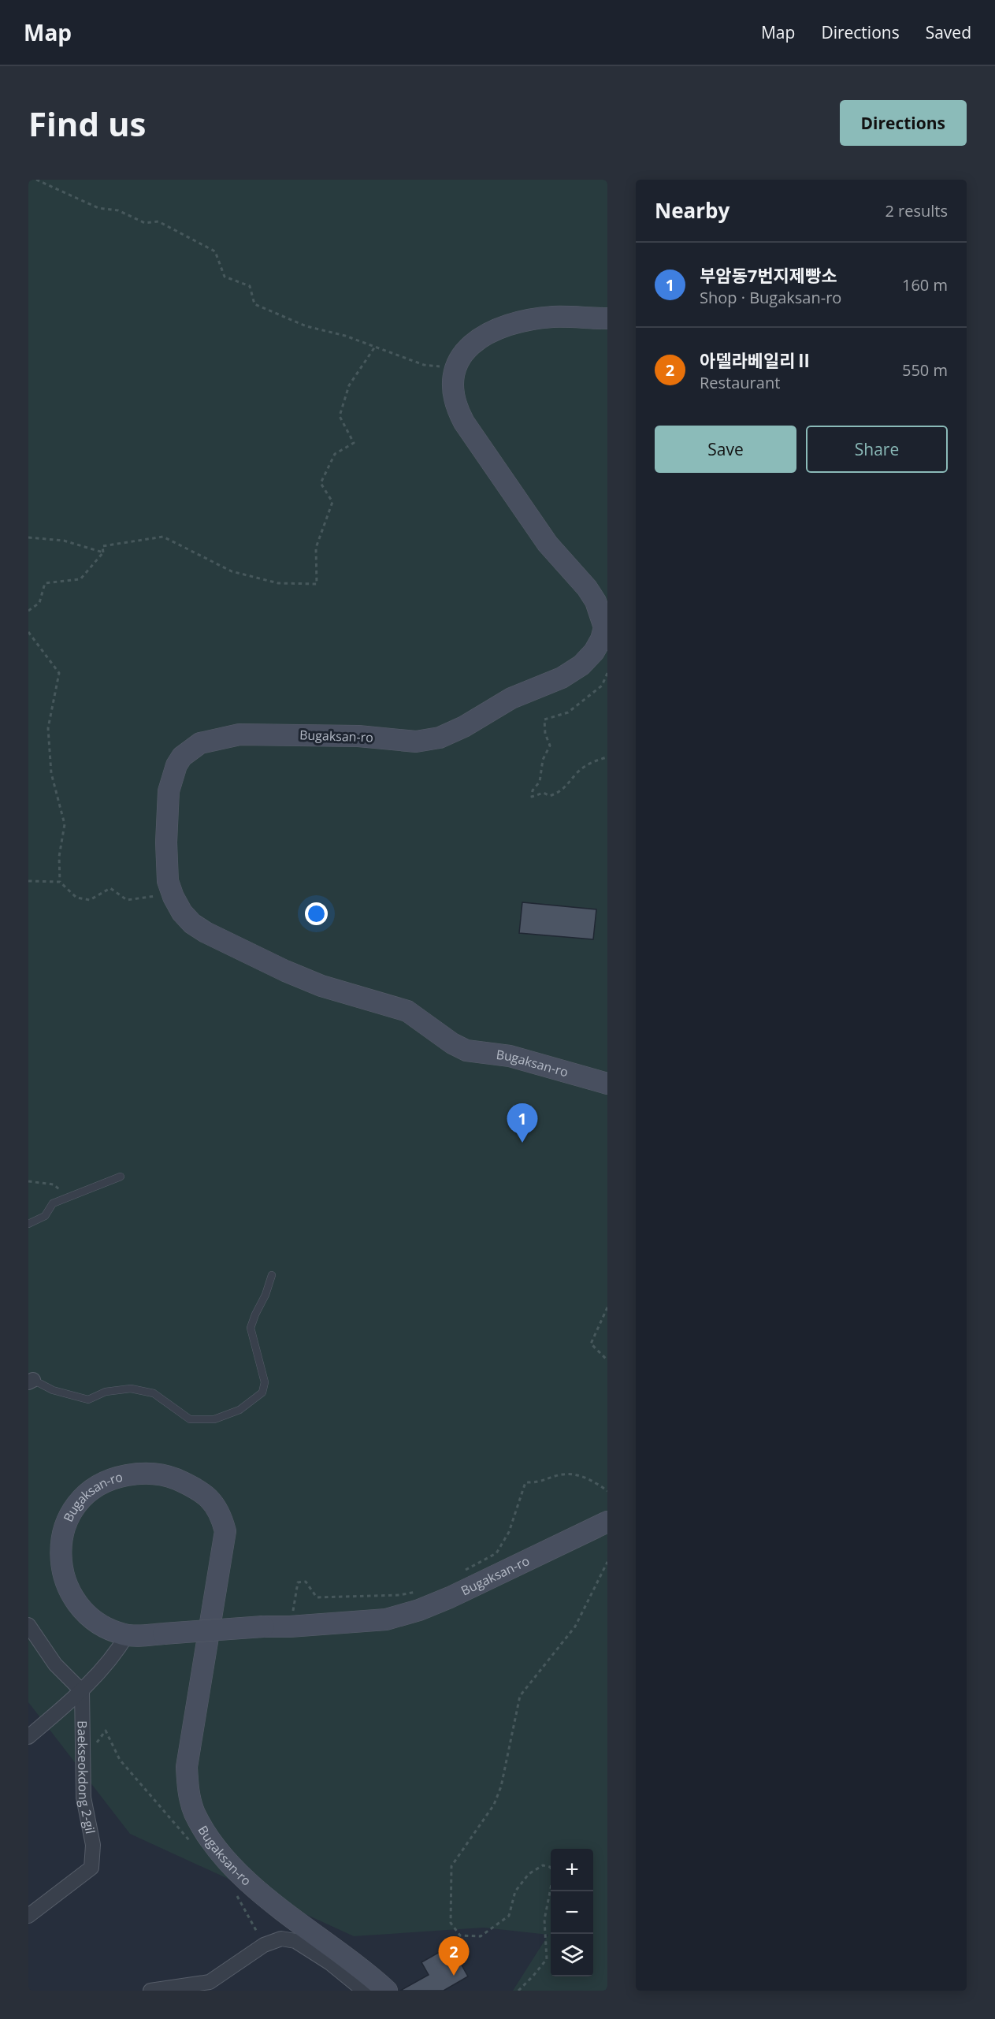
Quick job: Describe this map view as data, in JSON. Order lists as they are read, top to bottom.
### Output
{
  "streets": {
    "street": ["Bugaksan-ro", "Baekseokdong 2-gil"]
  },
  "page": {
    "header": "Map",
    "nav": ["Map", "Directions", "Saved"],
    "buttons": [
      "Directions",
      ["Save", "Share"]
    ],
    "title": "Find us",
    "heading": ["Nearby", "2 results"],
    "list": [
      {
        "mark": "1",
        "name": "부암동7번지제빵소",
        "note": "Shop · Bugaksan-ro",
        "value": "160 m"
      },
      {
        "mark": "2",
        "name": "아델라베일리Ⅱ",
        "note": "Restaurant",
        "value": "550 m"
      }
    ],
    "pins": ["1", "2"],
    "map_buttons": ["+", "−"]
  }
}
